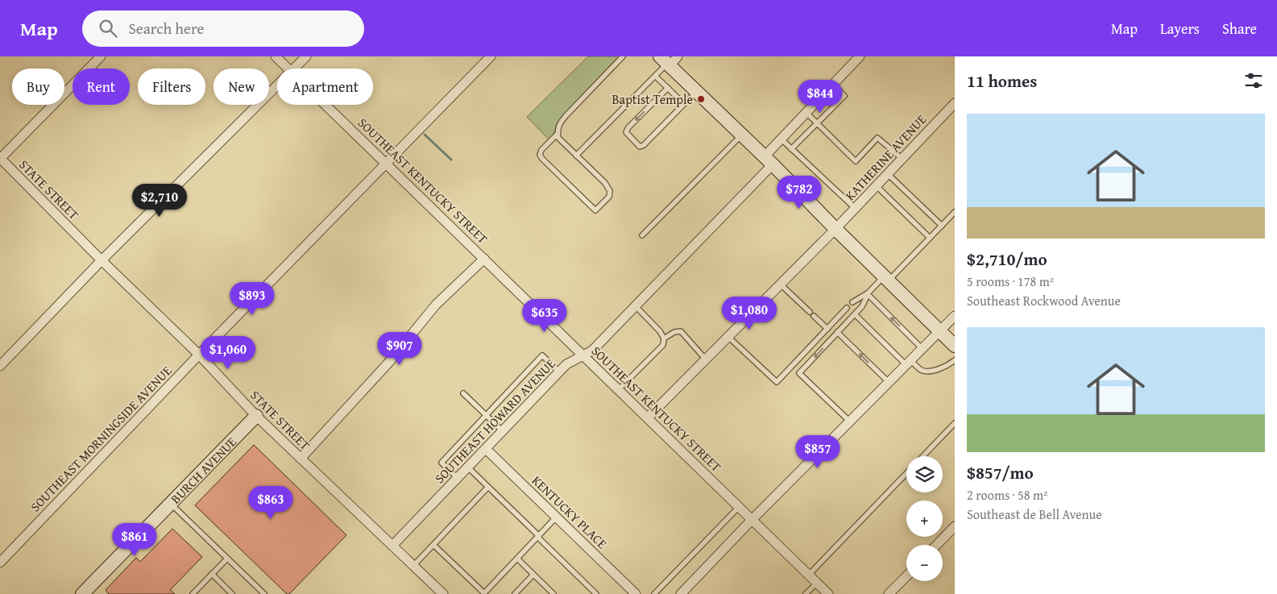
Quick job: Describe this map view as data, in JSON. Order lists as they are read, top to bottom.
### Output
{
  "streets": {
    "main road": ["BURCH AVENUE"],
    "street": [
      "KATHERINE AVENUE",
      "SOUTHEAST KENTUCKY STREET",
      "STATE STREET",
      "SOUTHEAST HOWARD AVENUE",
      "SOUTHEAST MORNINGSIDE AVENUE",
      "KENTUCKY PLACE"
    ]
  },
  "crossings": [
    ["KATHERINE AVENUE", "SOUTHEAST KENTUCKY STREET"],
    ["SOUTHEAST KENTUCKY STREET", "SOUTHEAST HOWARD AVENUE"],
    ["SOUTHEAST KENTUCKY STREET", "SOUTHEAST MORNINGSIDE AVENUE"],
    ["STATE STREET", "SOUTHEAST HOWARD AVENUE"],
    ["STATE STREET", "SOUTHEAST MORNINGSIDE AVENUE"],
    ["STATE STREET", "BURCH AVENUE"],
    ["SOUTHEAST HOWARD AVENUE", "KENTUCKY PLACE"]
  ],
  "places": ["Baptist Temple"],
  "page": {
    "header": "Map",
    "search": "Search here",
    "nav": ["Map", "Layers", "Share"],
    "heading": "11 homes",
    "chip": [
      "Buy",
      "Rent",
      "Filters",
      "New",
      "Apartment"
    ],
    "price": [
      "$844",
      "$782",
      "$2,710",
      "$893",
      "$1,080",
      "$635",
      "$907",
      "$1,060",
      "$857",
      "$863",
      "$861"
    ],
    "list": [
      {
        "name": "$2,710/mo",
        "note": "5 rooms · 178 m² · Southeast Rockwood Avenue"
      },
      {
        "name": "$857/mo",
        "note": "2 rooms · 58 m² · Southeast de Bell Avenue"
      }
    ],
    "map_buttons": ["+", "−"]
  }
}
